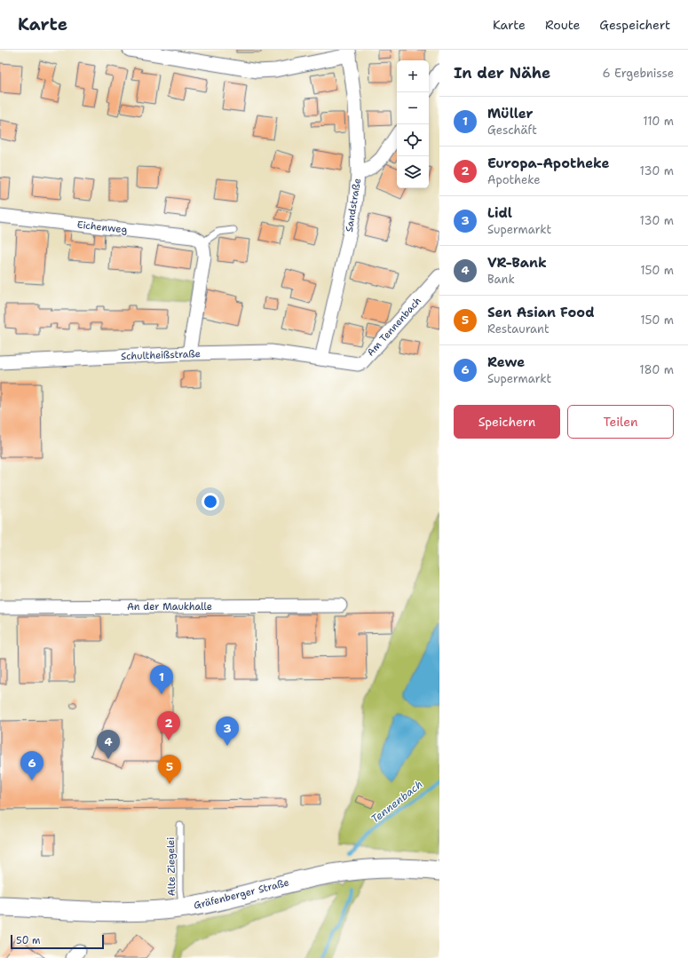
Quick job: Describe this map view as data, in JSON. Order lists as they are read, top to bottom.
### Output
{
  "streets": {
    "main road": ["Gräfenberger Straße"],
    "street": [
      "Sandstraße",
      "Eichenweg",
      "Am Tennenbach",
      "Schultheißstraße",
      "An der Maukhalle"
    ],
    "lane": ["Alte Ziegelei"]
  },
  "crossings": [
    ["Sandstraße", "Am Tennenbach"],
    ["Sandstraße", "Schultheißstraße"],
    ["Am Tennenbach", "Schultheißstraße"],
    ["Alte Ziegelei", "Gräfenberger Straße"]
  ],
  "water": ["Tennenbach"],
  "scale_bar": "50 m",
  "page": {
    "header": "Karte",
    "nav": ["Karte", "Route", "Gespeichert"],
    "heading": ["In der Nähe", "6 Ergebnisse"],
    "map_buttons": ["+", "−"],
    "list": [
      {
        "mark": "1",
        "name": "Müller",
        "note": "Geschäft",
        "value": "110 m"
      },
      {
        "mark": "2",
        "name": "Europa-Apotheke",
        "note": "Apotheke",
        "value": "130 m"
      },
      {
        "mark": "3",
        "name": "Lidl",
        "note": "Supermarkt",
        "value": "130 m"
      },
      {
        "mark": "4",
        "name": "VR-Bank",
        "note": "Bank",
        "value": "150 m"
      },
      {
        "mark": "5",
        "name": "Sen Asian Food",
        "note": "Restaurant",
        "value": "150 m"
      },
      {
        "mark": "6",
        "name": "Rewe",
        "note": "Supermarkt",
        "value": "180 m"
      }
    ],
    "buttons": ["Speichern", "Teilen"],
    "pins": [
      "1",
      "2",
      "3",
      "4",
      "6",
      "5"
    ],
    "scale": "50 m"
  }
}
